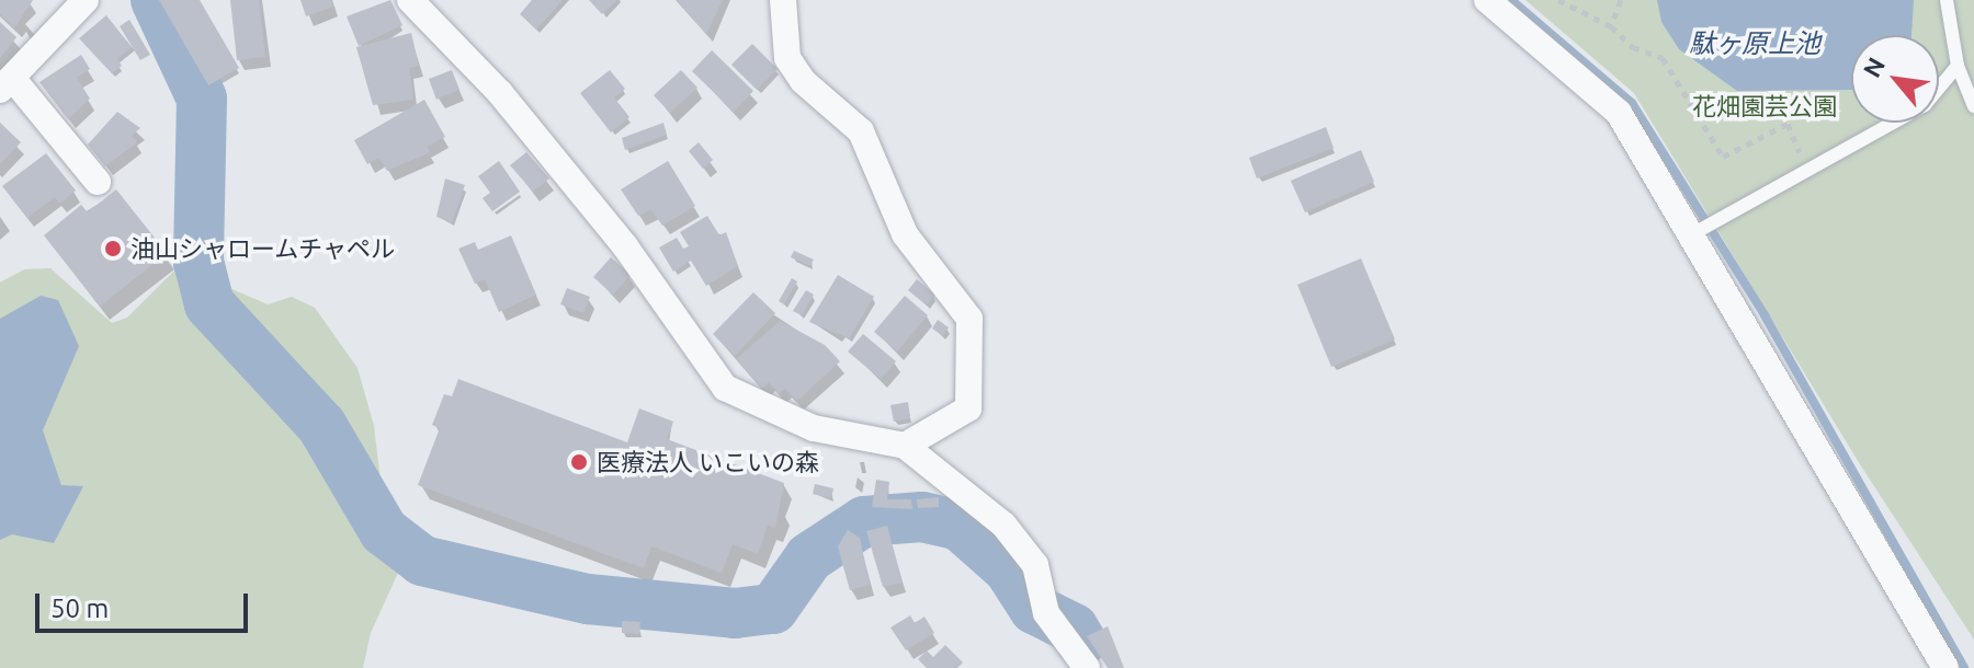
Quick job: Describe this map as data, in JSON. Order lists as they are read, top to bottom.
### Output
{
  "water": ["駄ヶ原上池"],
  "parks": ["花畑園芸公園"],
  "places": ["油山シャロームチャペル", "医療法人 いこいの森"],
  "scale_bar": "50 m",
  "north": "top left"
}
